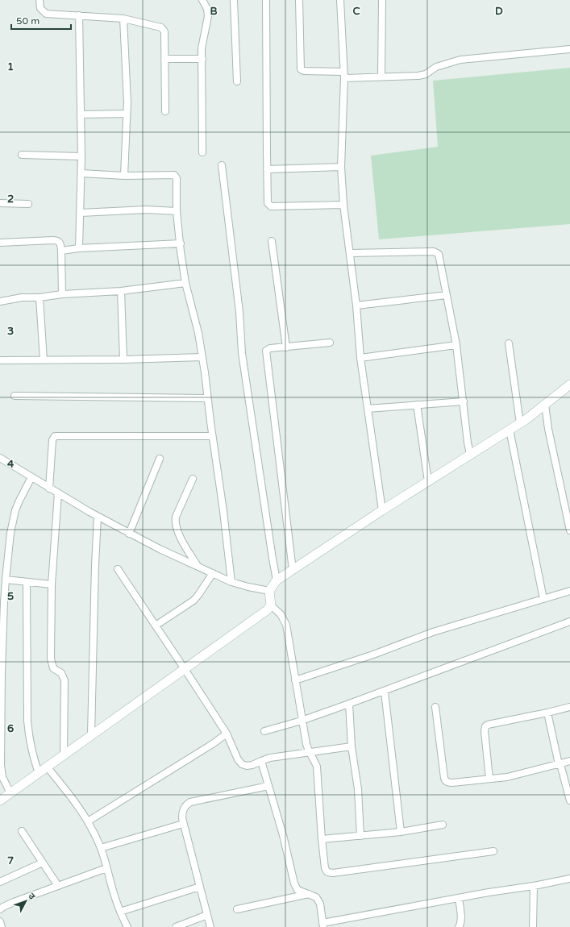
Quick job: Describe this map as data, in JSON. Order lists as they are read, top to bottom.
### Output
{
  "scale_bar": "50 m",
  "north": "top right",
  "grid": {
    "columns": ["B", "C", "D"],
    "rows": [
      "1",
      "2",
      "3",
      "4",
      "5",
      "6",
      "7"
    ]
  }
}
